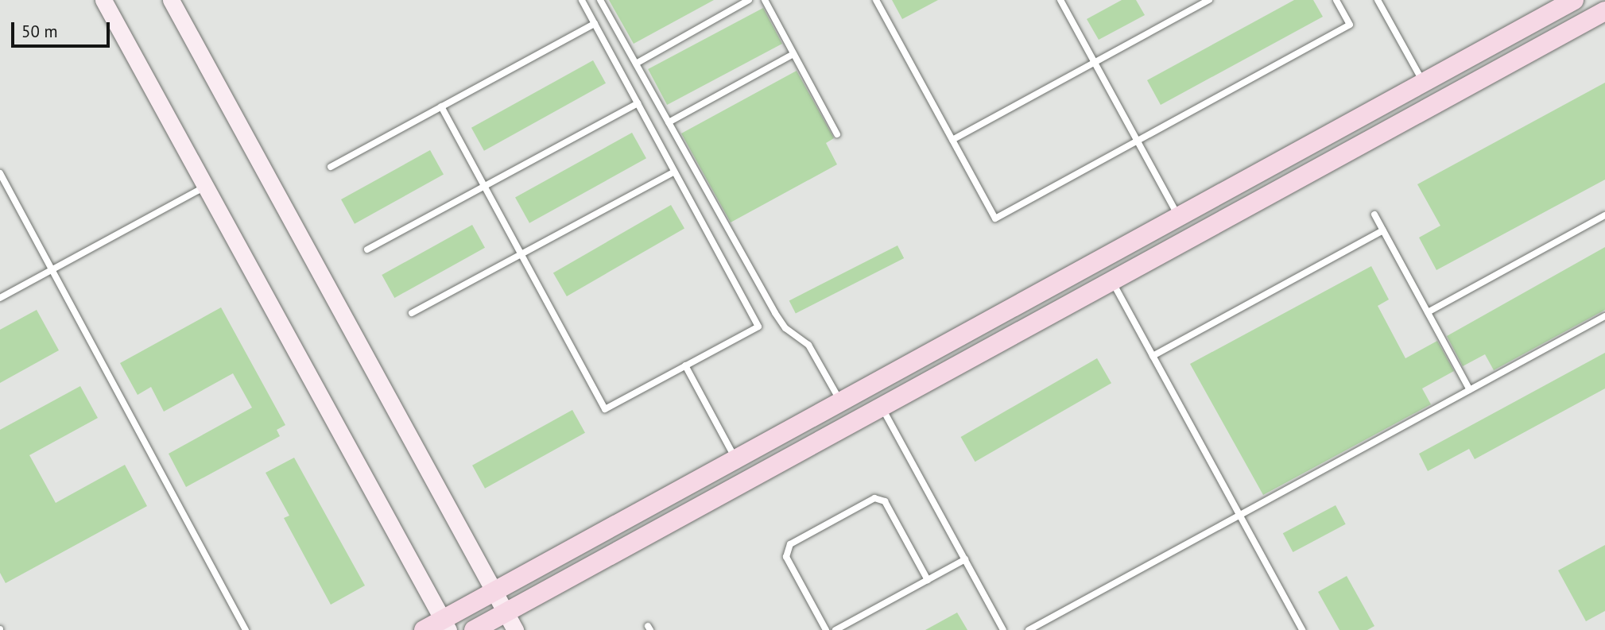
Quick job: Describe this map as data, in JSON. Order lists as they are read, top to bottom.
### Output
{
  "scale_bar": "50 m"
}
